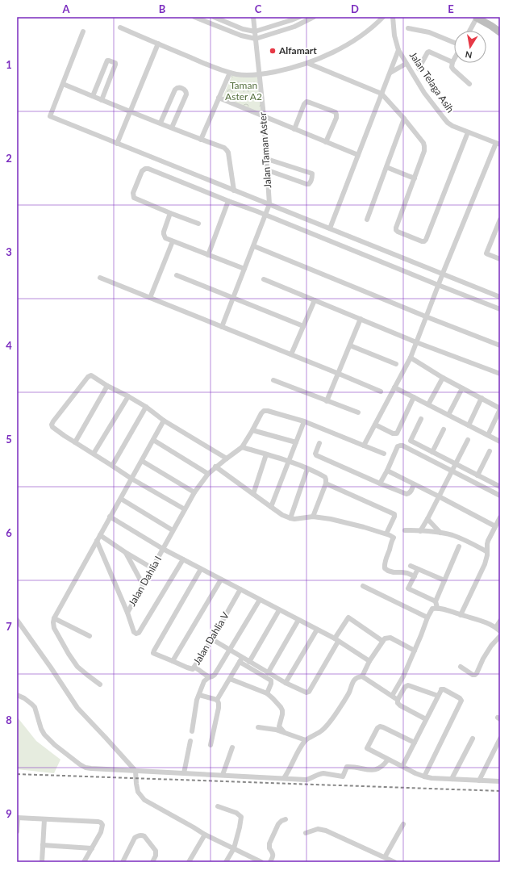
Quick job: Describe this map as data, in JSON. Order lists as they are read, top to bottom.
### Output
{
  "streets": {
    "street": [
      "Jalan Telaga Asih",
      "Jalan Taman Aster",
      "Jalan Dahlia I",
      "Jalan Dahlia V"
    ]
  },
  "parks": ["Taman Aster A2"],
  "places": ["Alfamart"],
  "north": "bottom",
  "grid": {
    "columns": [
      "A",
      "B",
      "C",
      "D",
      "E"
    ],
    "rows": [
      "1",
      "2",
      "3",
      "4",
      "5",
      "6",
      "7",
      "8",
      "9"
    ]
  }
}
